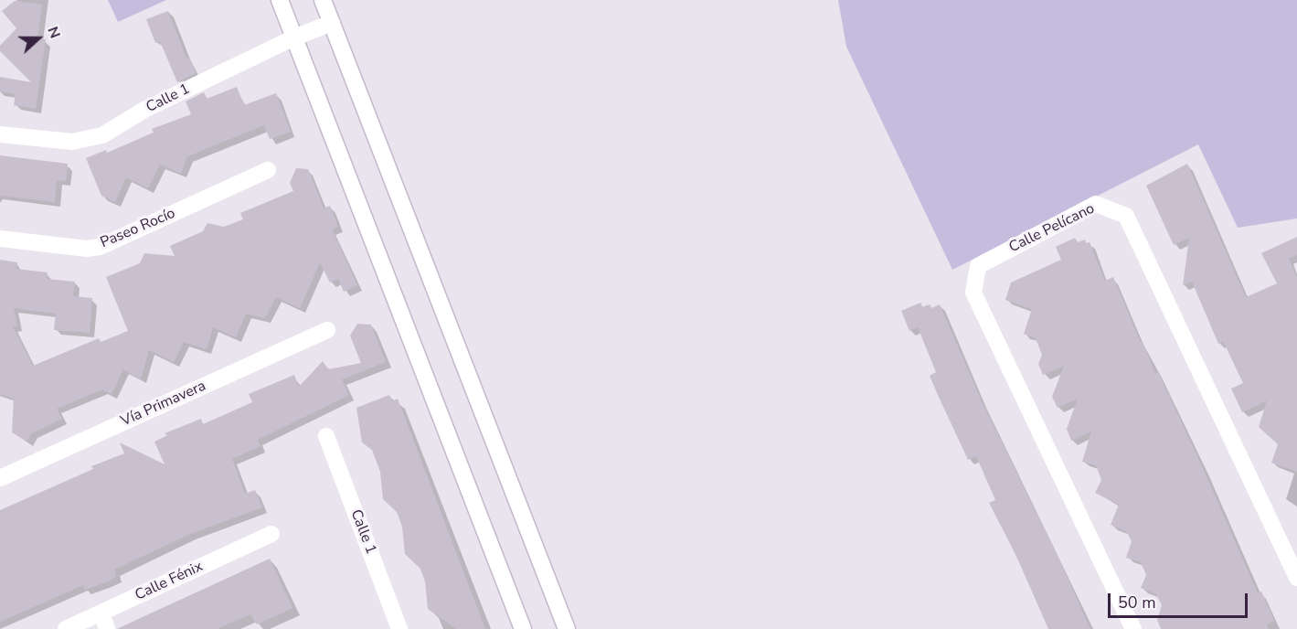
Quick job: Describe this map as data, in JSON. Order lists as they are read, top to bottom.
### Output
{
  "streets": {
    "street": [
      "Calle 1",
      "Paseo Rocío",
      "Calle Pelícano",
      "Vía Primavera",
      "Calle Fénix"
    ]
  },
  "scale_bar": "50 m",
  "north": "right"
}
